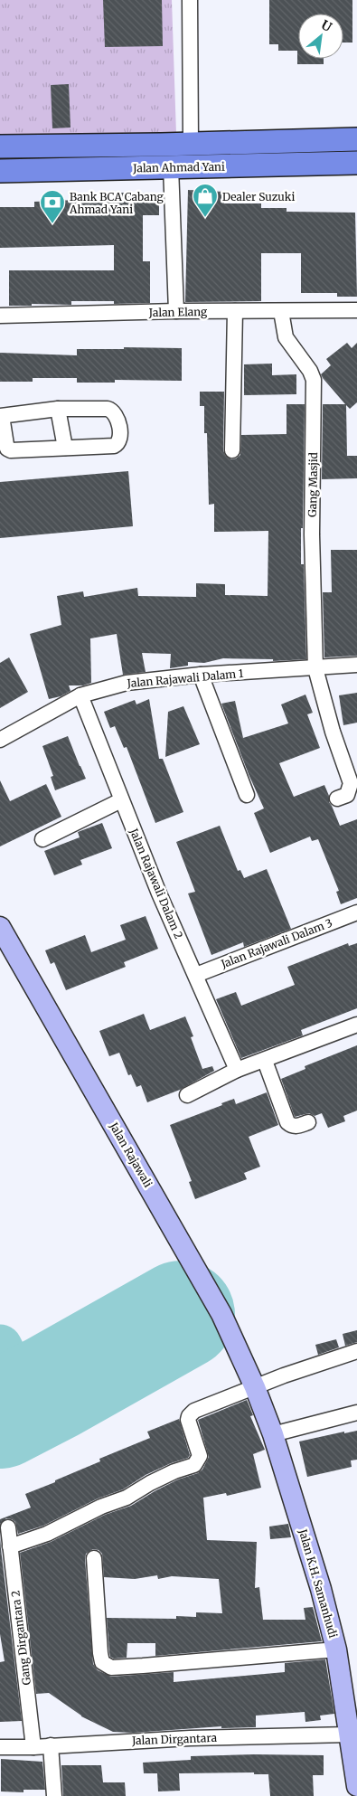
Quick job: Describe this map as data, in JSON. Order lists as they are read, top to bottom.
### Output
{
  "streets": {
    "main road": ["Jalan Ahmad Yani"],
    "street": [
      "Jalan Elang",
      "Gang Masjid",
      "Jalan Rajawali Dalam 1",
      "Jalan Rajawali Dalam 2",
      "Jalan Rajawali Dalam 3",
      "Jalan Rajawali",
      "Jalan K.H. Samanhudi",
      "Gang Dirgantara 2",
      "Jalan Dirgantara"
    ]
  },
  "crossings": [
    ["Jalan Elang", "Gang Masjid"],
    ["Gang Masjid", "Jalan Rajawali Dalam 1"],
    ["Jalan Rajawali Dalam 1", "Jalan Rajawali Dalam 2"],
    ["Jalan Rajawali Dalam 2", "Jalan Rajawali Dalam 3"],
    ["Jalan Rajawali", "Jalan K.H. Samanhudi"],
    ["Jalan K.H. Samanhudi", "Jalan Dirgantara"],
    ["Gang Dirgantara 2", "Jalan Dirgantara"]
  ],
  "places": {
    "shop": ["Dealer Suzuki"],
    "bank": ["Bank BCA Cabang Ahmad Yani"]
  },
  "north": "top right"
}
